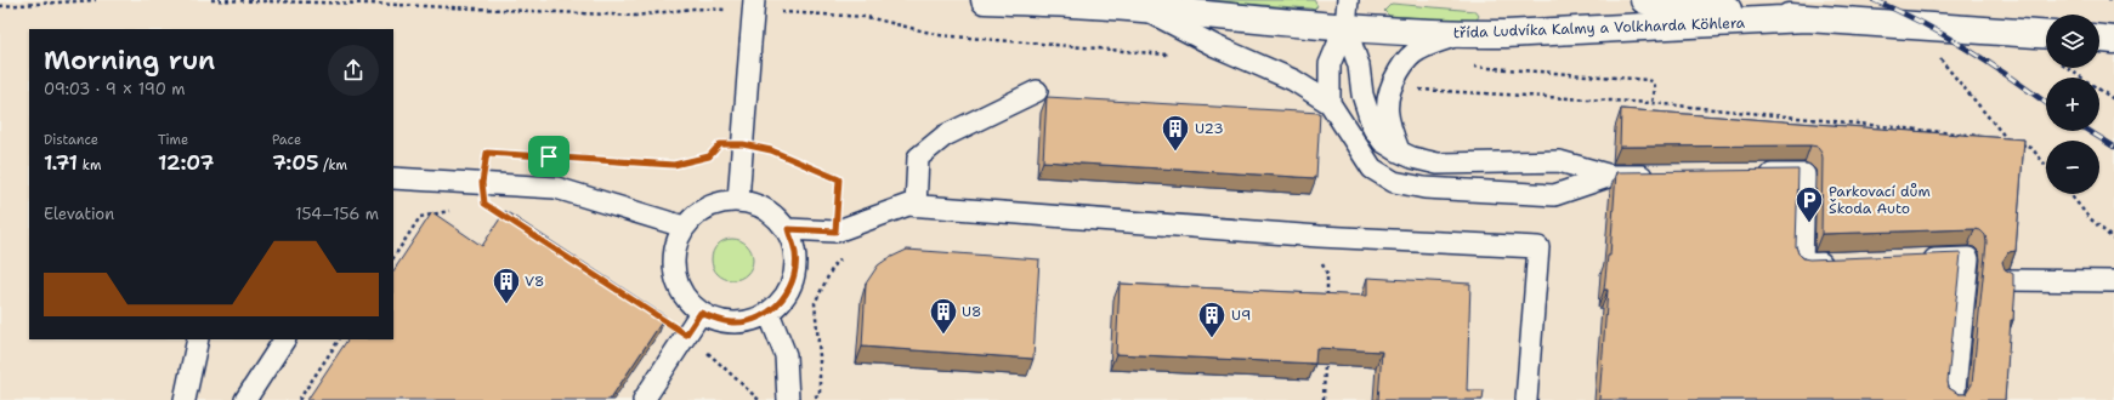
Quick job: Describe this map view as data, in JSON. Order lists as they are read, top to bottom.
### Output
{
  "streets": {
    "street": ["třída Ludvíka Kalmy a Volkharda Köhlera"]
  },
  "places": {
    "building": [
      "U23",
      "V8",
      "U8",
      "U9"
    ],
    "parking": ["Parkovací dům Škoda Auto"]
  },
  "page": {
    "map_buttons": ["+", "−"],
    "heading": ["Morning run", "09:03 · 9 × 190 m"],
    "stats": [
      ["Distance", "1.71 km"],
      ["Time", "12:07"],
      ["Pace", "7:05 /km"]
    ],
    "chart": ["Elevation", "154–156 m"]
  }
}
